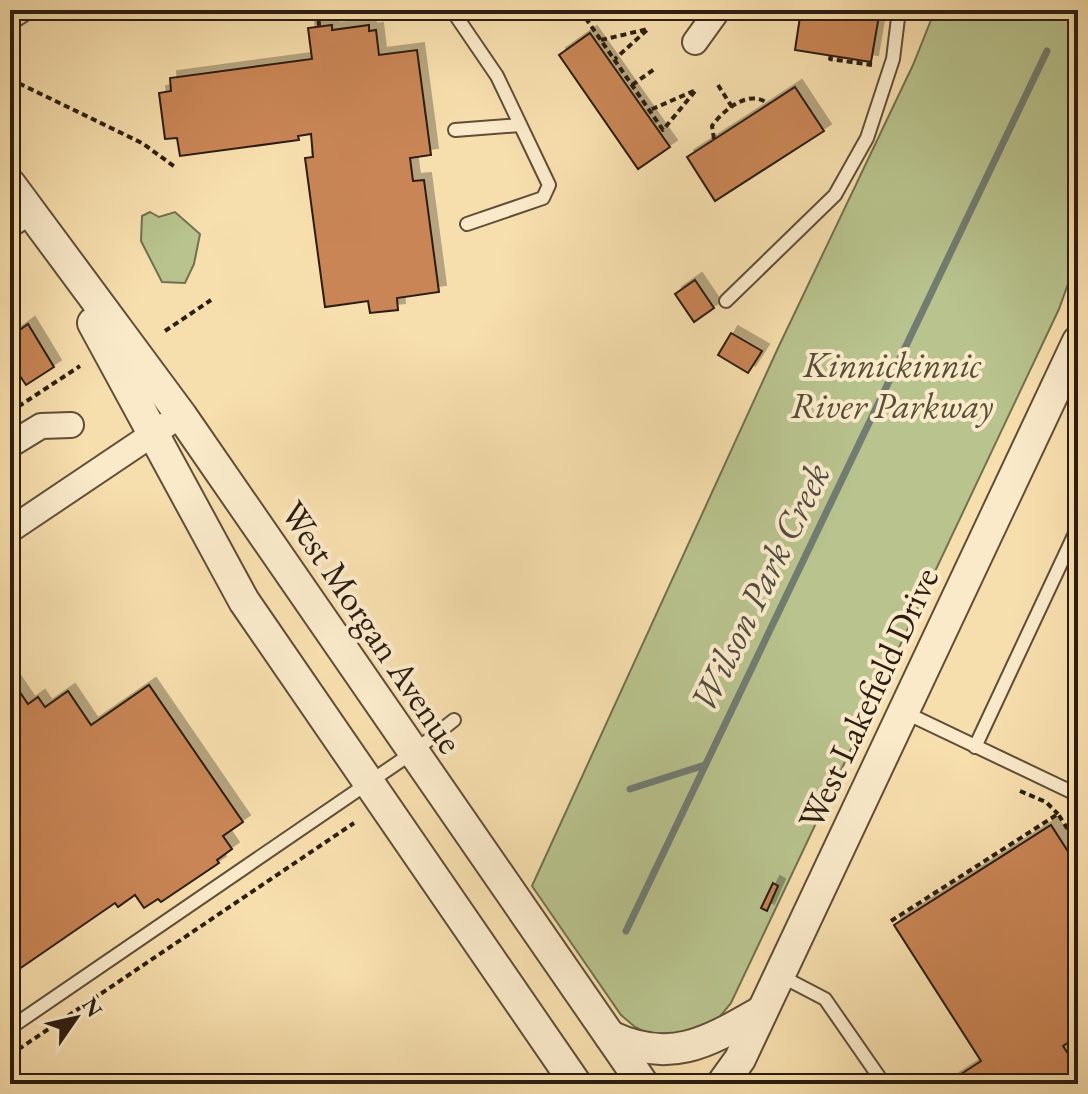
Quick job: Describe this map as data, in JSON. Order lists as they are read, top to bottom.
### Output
{
  "streets": {
    "street": ["West Morgan Avenue", "West Lakefield Drive"]
  },
  "water": ["Wilson Park Creek"],
  "parks": ["Kinnickinnic River Parkway"],
  "north": "top right"
}
